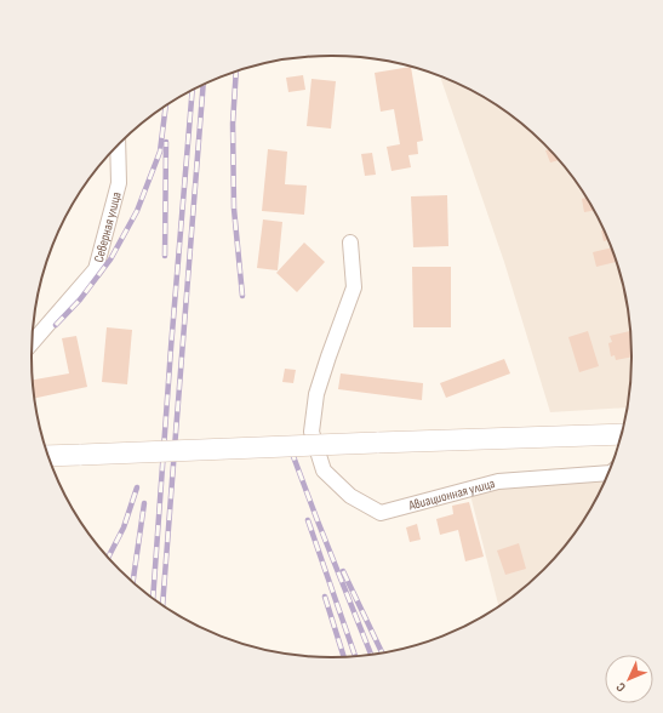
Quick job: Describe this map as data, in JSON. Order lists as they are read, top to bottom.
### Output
{
  "streets": {
    "street": ["Северная улица", "Авиационная улица"]
  },
  "north": "bottom left"
}
